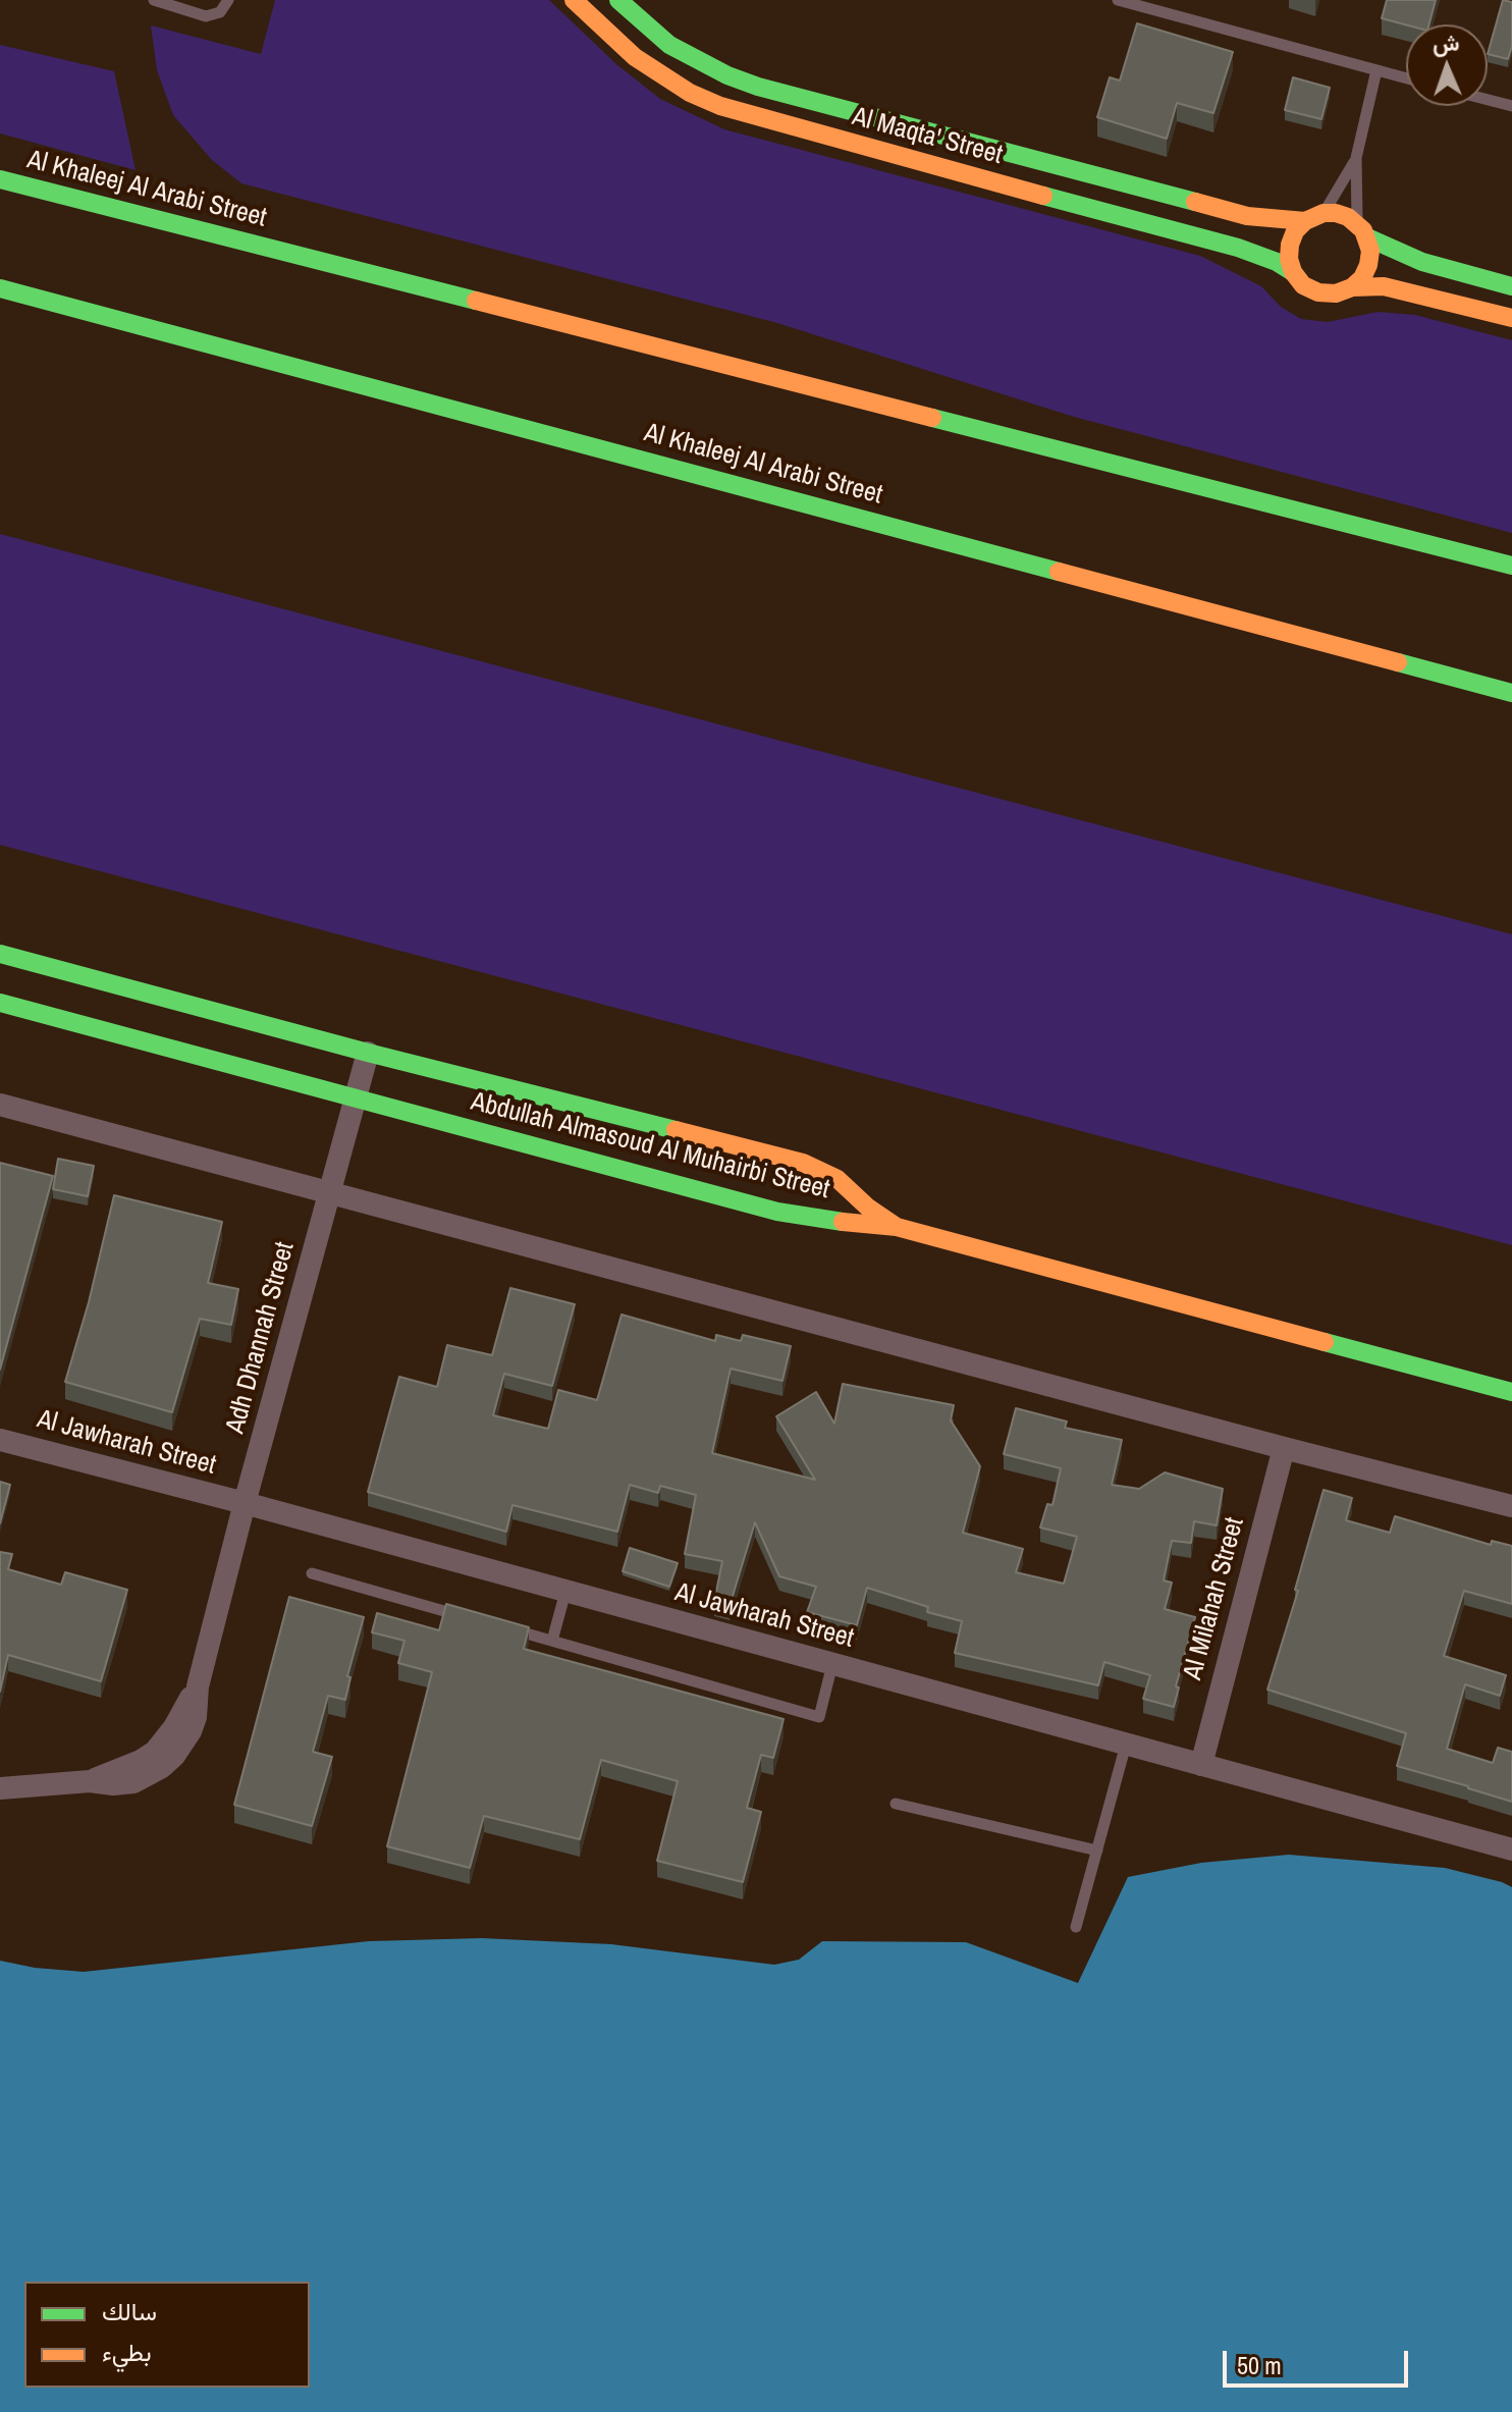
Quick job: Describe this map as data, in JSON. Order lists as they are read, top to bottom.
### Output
{
  "streets": {
    "main road": ["Al Maqta' Street", "Al Khaleej Al Arabi Street", "Abdullah Almasoud Al Muhairbi Street"],
    "street": ["Adh Dhannah Street", "Al Jawharah Street", "Al Milahah Street"]
  },
  "crossings": [
    ["Abdullah Almasoud Al Muhairbi Street", "Adh Dhannah Street"],
    ["Adh Dhannah Street", "Al Jawharah Street"],
    ["Al Jawharah Street", "Al Milahah Street"]
  ],
  "legend": ["سالك", "بطيء"],
  "scale_bar": "50 m",
  "north": "top"
}
